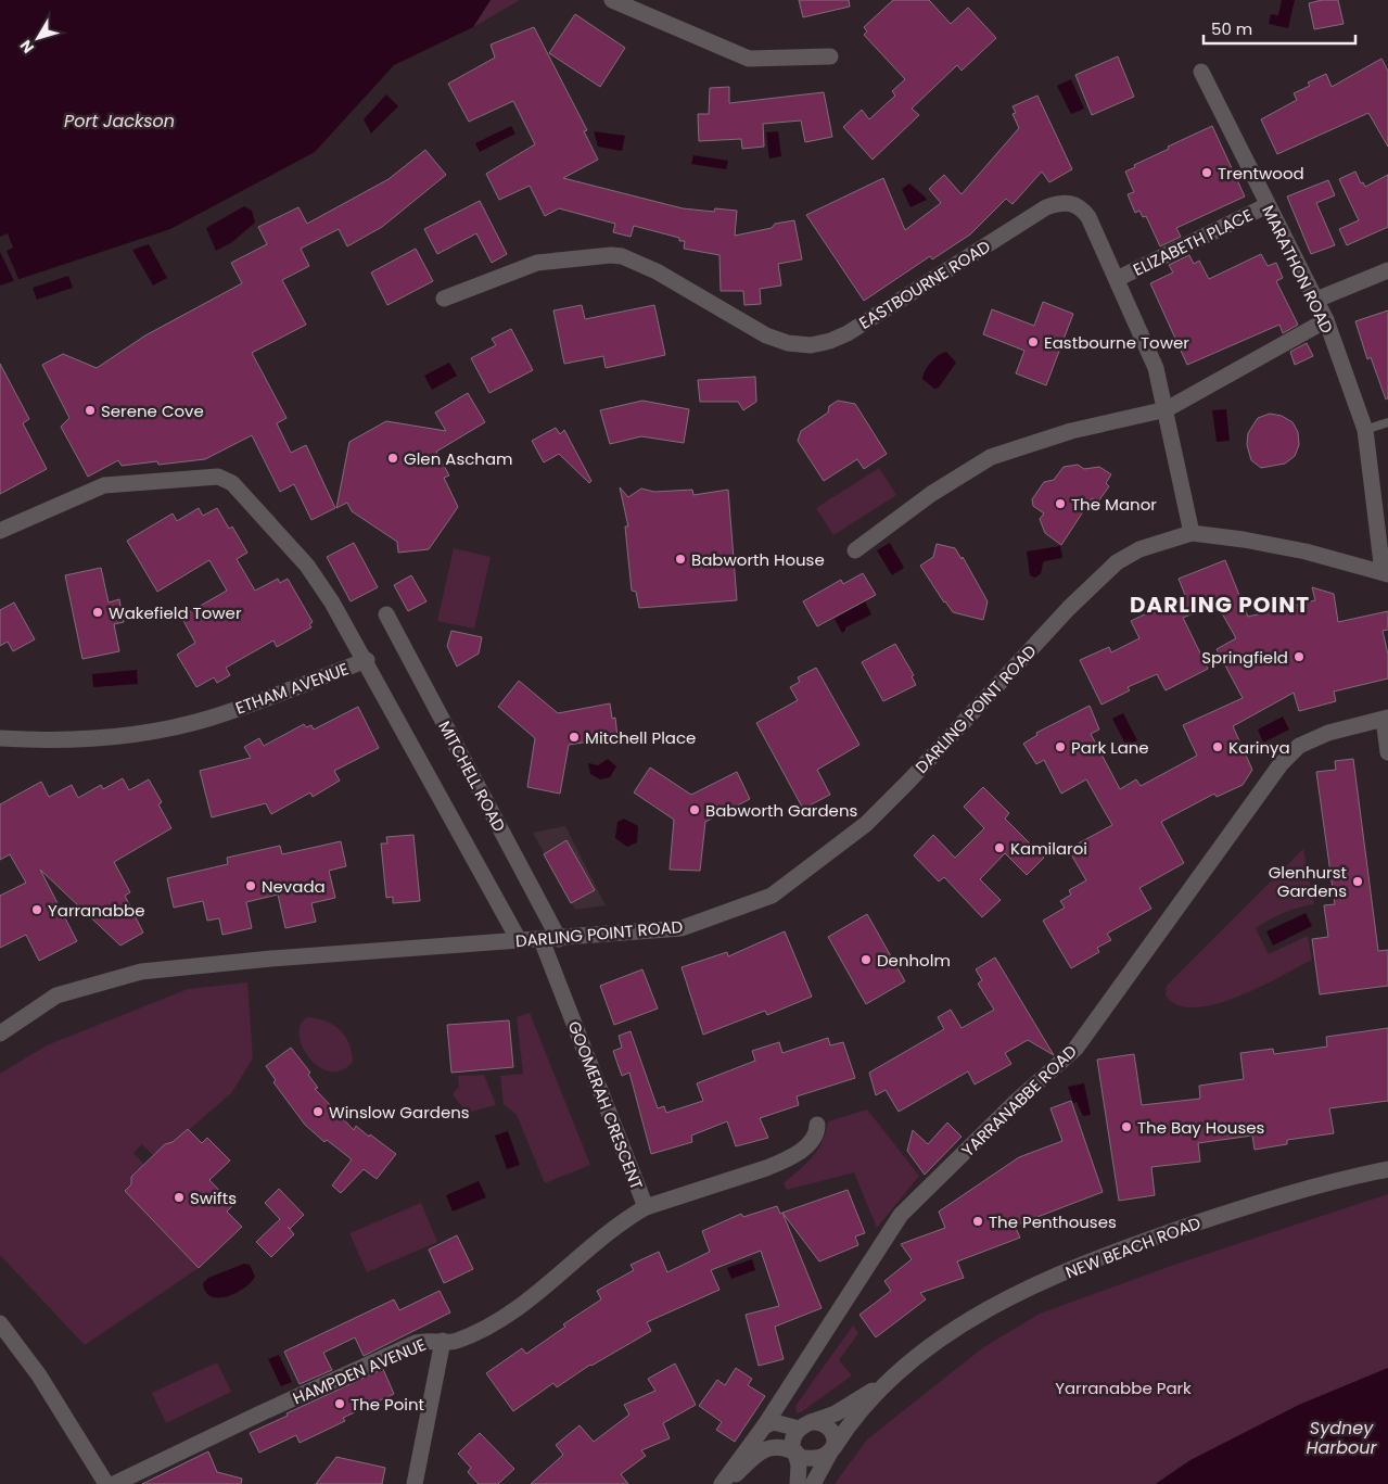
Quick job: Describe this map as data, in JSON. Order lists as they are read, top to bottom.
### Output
{
  "streets": {
    "street": [
      "ELIZABETH PLACE",
      "MARATHON ROAD",
      "EASTBOURNE ROAD",
      "ETHAM AVENUE",
      "DARLING POINT ROAD",
      "MITCHELL ROAD",
      "YARRANABBE ROAD",
      "GOOMERAH CRESCENT",
      "NEW BEACH ROAD",
      "HAMPDEN AVENUE"
    ]
  },
  "crossings": [
    ["ELIZABETH PLACE", "MARATHON ROAD"],
    ["ELIZABETH PLACE", "EASTBOURNE ROAD"],
    ["MARATHON ROAD", "DARLING POINT ROAD"],
    ["EASTBOURNE ROAD", "DARLING POINT ROAD"],
    ["ETHAM AVENUE", "DARLING POINT ROAD"],
    ["DARLING POINT ROAD", "MITCHELL ROAD"],
    ["DARLING POINT ROAD", "GOOMERAH CRESCENT"],
    ["GOOMERAH CRESCENT", "HAMPDEN AVENUE"]
  ],
  "districts": ["DARLING POINT"],
  "water": ["Port Jackson", "Sydney Harbour"],
  "parks": ["Yarranabbe Park"],
  "places": [
    "Trentwood",
    "Eastbourne Tower",
    "Serene Cove",
    "Glen Ascham",
    "The Manor",
    "Babworth House",
    "Wakefield Tower",
    "Springfield",
    "Mitchell Place",
    "Park Lane",
    "Karinya",
    "Babworth Gardens",
    "Kamilaroi",
    "Glenhurst Gardens",
    "Nevada",
    "Yarranabbe",
    "Denholm",
    "Winslow Gardens",
    "The Bay Houses",
    "Swifts",
    "The Penthouses",
    "The Point"
  ],
  "scale_bar": "50 m",
  "north": "bottom left"
}
